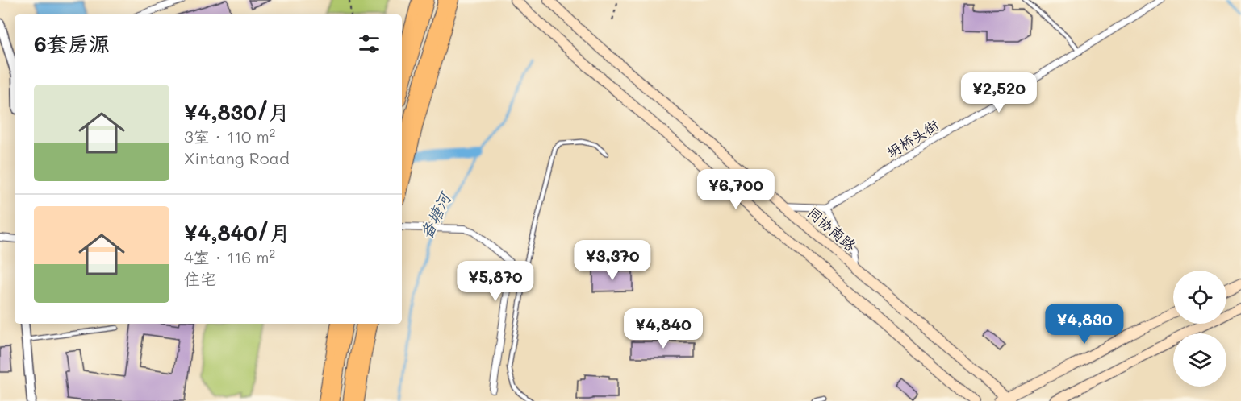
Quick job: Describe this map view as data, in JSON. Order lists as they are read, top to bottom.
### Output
{
  "streets": {
    "main road": ["同协南路"],
    "street": ["坍桥头街"]
  },
  "water": ["备塘河"],
  "page": {
    "heading": "6套房源",
    "price": [
      "¥2,520",
      "¥6,700",
      "¥3,370",
      "¥5,870",
      "¥4,830",
      "¥4,840"
    ],
    "list": [
      {
        "name": "¥4,830/月",
        "note": "3室 · 110 m² · Xintang Road"
      },
      {
        "name": "¥4,840/月",
        "note": "4室 · 116 m² · 住宅"
      }
    ]
  }
}
